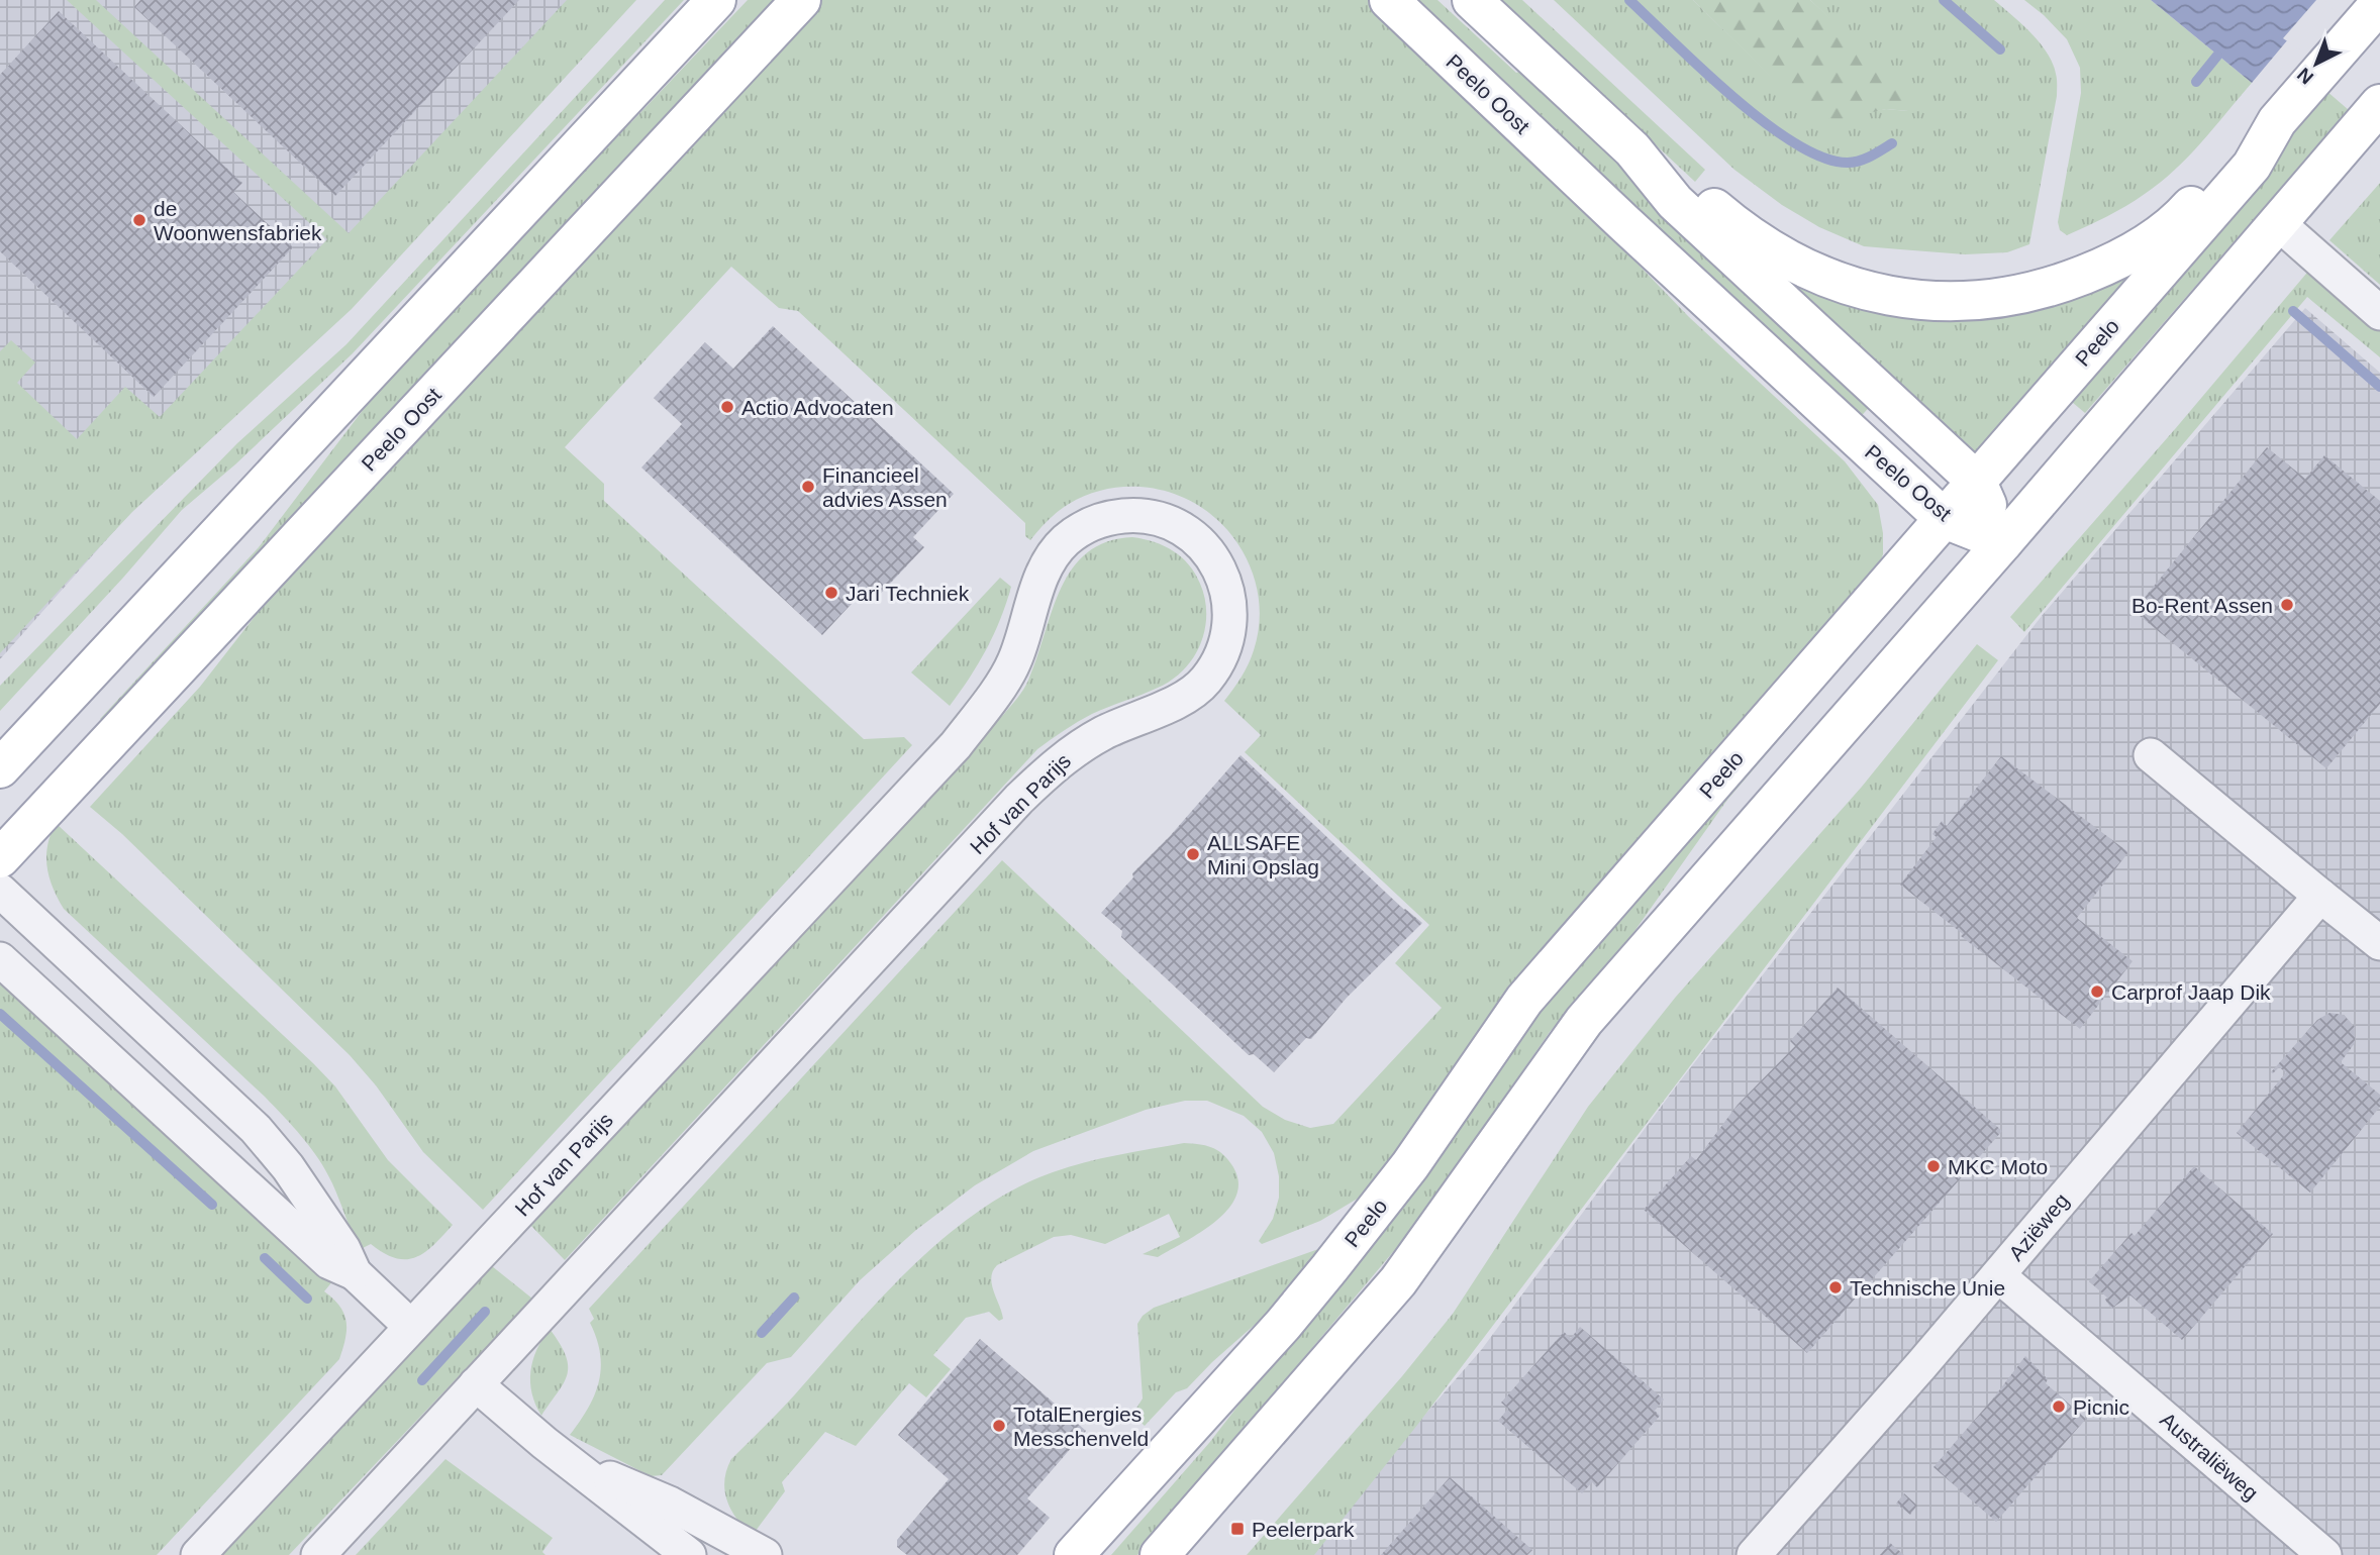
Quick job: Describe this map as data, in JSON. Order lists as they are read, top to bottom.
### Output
{
  "streets": {
    "main road": ["Peelo Oost", "Peelo"],
    "street": ["Hof van Parijs", "Aziëweg", "Australiëweg"]
  },
  "crossings": [
    ["Peelo Oost", "Peelo"],
    ["Aziëweg", "Australiëweg"]
  ],
  "places": {
    "other": [
      "de Woonwensfabriek",
      "Actio Advocaten",
      "Financieel advies Assen",
      "Jari Techniek",
      "Bo-Rent Assen",
      "ALLSAFE Mini Opslag",
      "Carprof Jaap Dik",
      "MKC Moto",
      "Technische Unie",
      "Picnic",
      "TotalEnergies Messchenveld"
    ],
    "transit": ["Peelerpark"]
  },
  "north": "bottom left"
}
